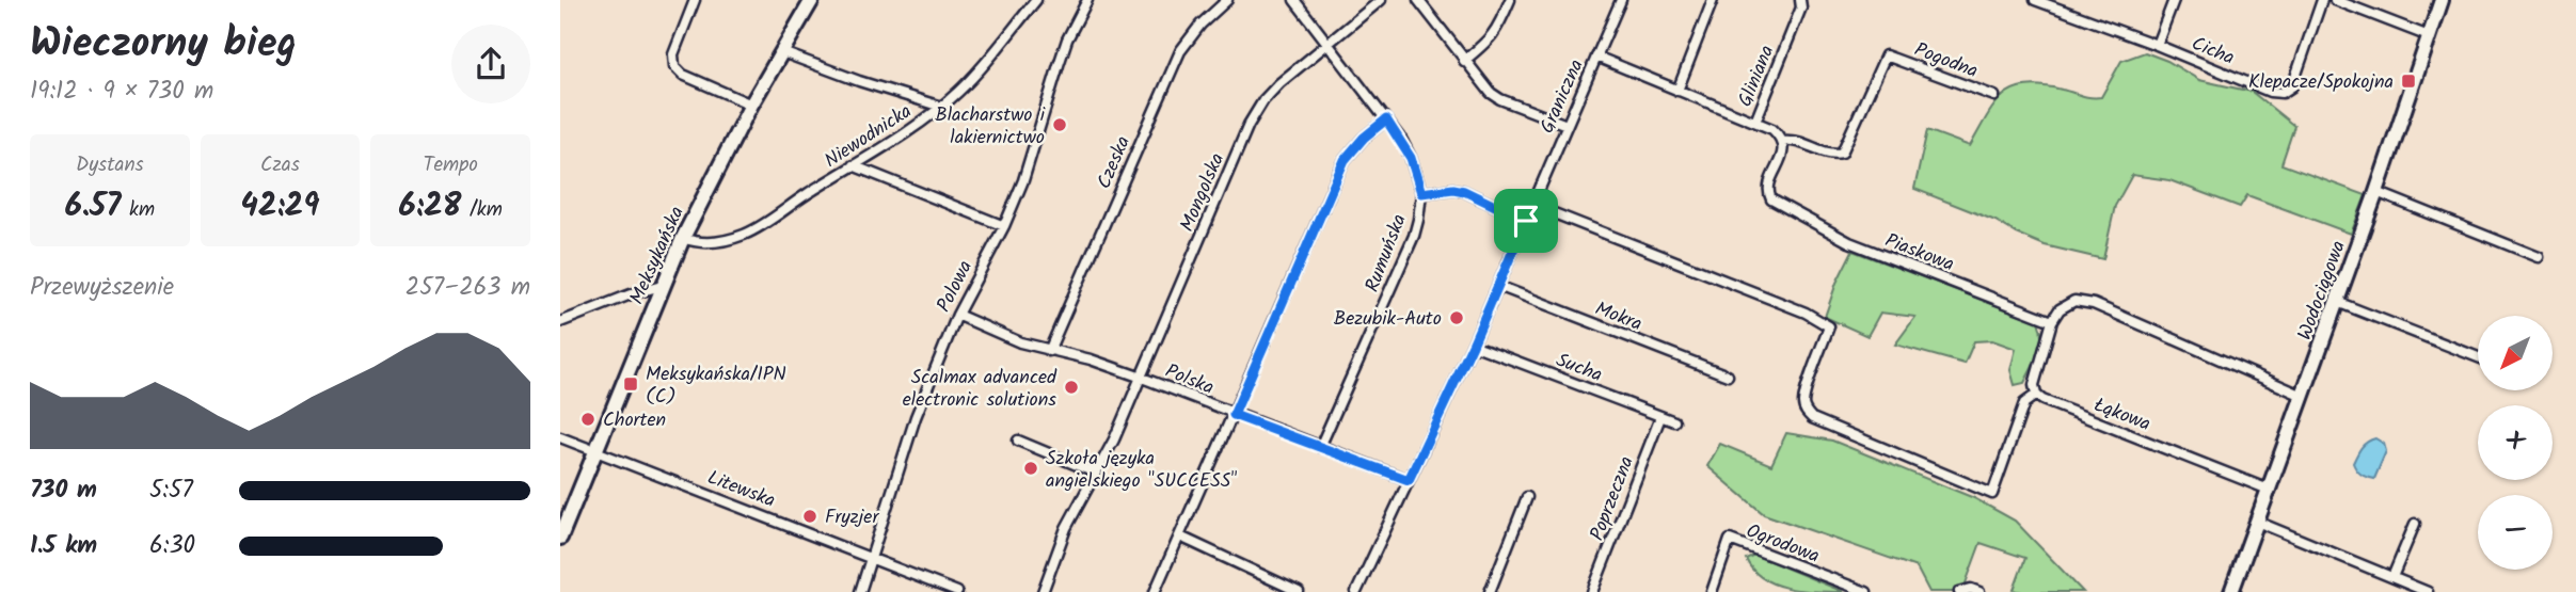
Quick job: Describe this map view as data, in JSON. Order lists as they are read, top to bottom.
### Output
{
  "streets": {
    "street": [
      "Cicha",
      "Pogodna",
      "Gliniana",
      "Graniczna",
      "Niewodnicka",
      "Czeska",
      "Mongolska",
      "Piaskowa",
      "Rumuńska",
      "Meksykańska",
      "Polowa",
      "Wodociągowa",
      "Mokra",
      "Sucha",
      "Polska",
      "Łąkowa",
      "Litewska",
      "Poprzeczna",
      "Ogrodowa"
    ]
  },
  "crossings": [
    ["Pogodna", "Piaskowa"],
    ["Graniczna", "Rumuńska"],
    ["Graniczna", "Mokra"],
    ["Graniczna", "Sucha"],
    ["Graniczna", "Polska"],
    ["Niewodnicka", "Meksykańska"],
    ["Czeska", "Polska"],
    ["Mongolska", "Rumuńska"],
    ["Mongolska", "Polska"],
    ["Rumuńska", "Polska"],
    ["Meksykańska", "Litewska"],
    ["Polowa", "Polska"],
    ["Polowa", "Litewska"],
    ["Wodociągowa", "Łąkowa"],
    ["Sucha", "Poprzeczna"]
  ],
  "places": {
    "transit": ["Klepacze/Spokojna", "Meksykańska/IPN (C)"],
    "other": [
      "Blacharstwo i lakiernictwo",
      "Bezubik-Auto",
      "Scalmax advanced electronic solutions",
      "Chorten",
      "Szkoła języka angielskiego \"SUCCESS\"",
      "Fryzjer"
    ]
  },
  "north": "bottom left",
  "page": {
    "heading": ["Wieczorny bieg", "19:12 · 9 × 730 m"],
    "stats": [
      ["Dystans", "6.57 km"],
      ["Czas", "42:29"],
      ["Tempo", "6:28 /km"]
    ],
    "chart": ["Przewyższenie", "257–263 m"],
    "map_buttons": ["+", "−"],
    "list": [
      {
        "name": "730 m",
        "note": "5:57"
      },
      {
        "name": "1.5 km",
        "note": "6:30"
      }
    ]
  }
}
